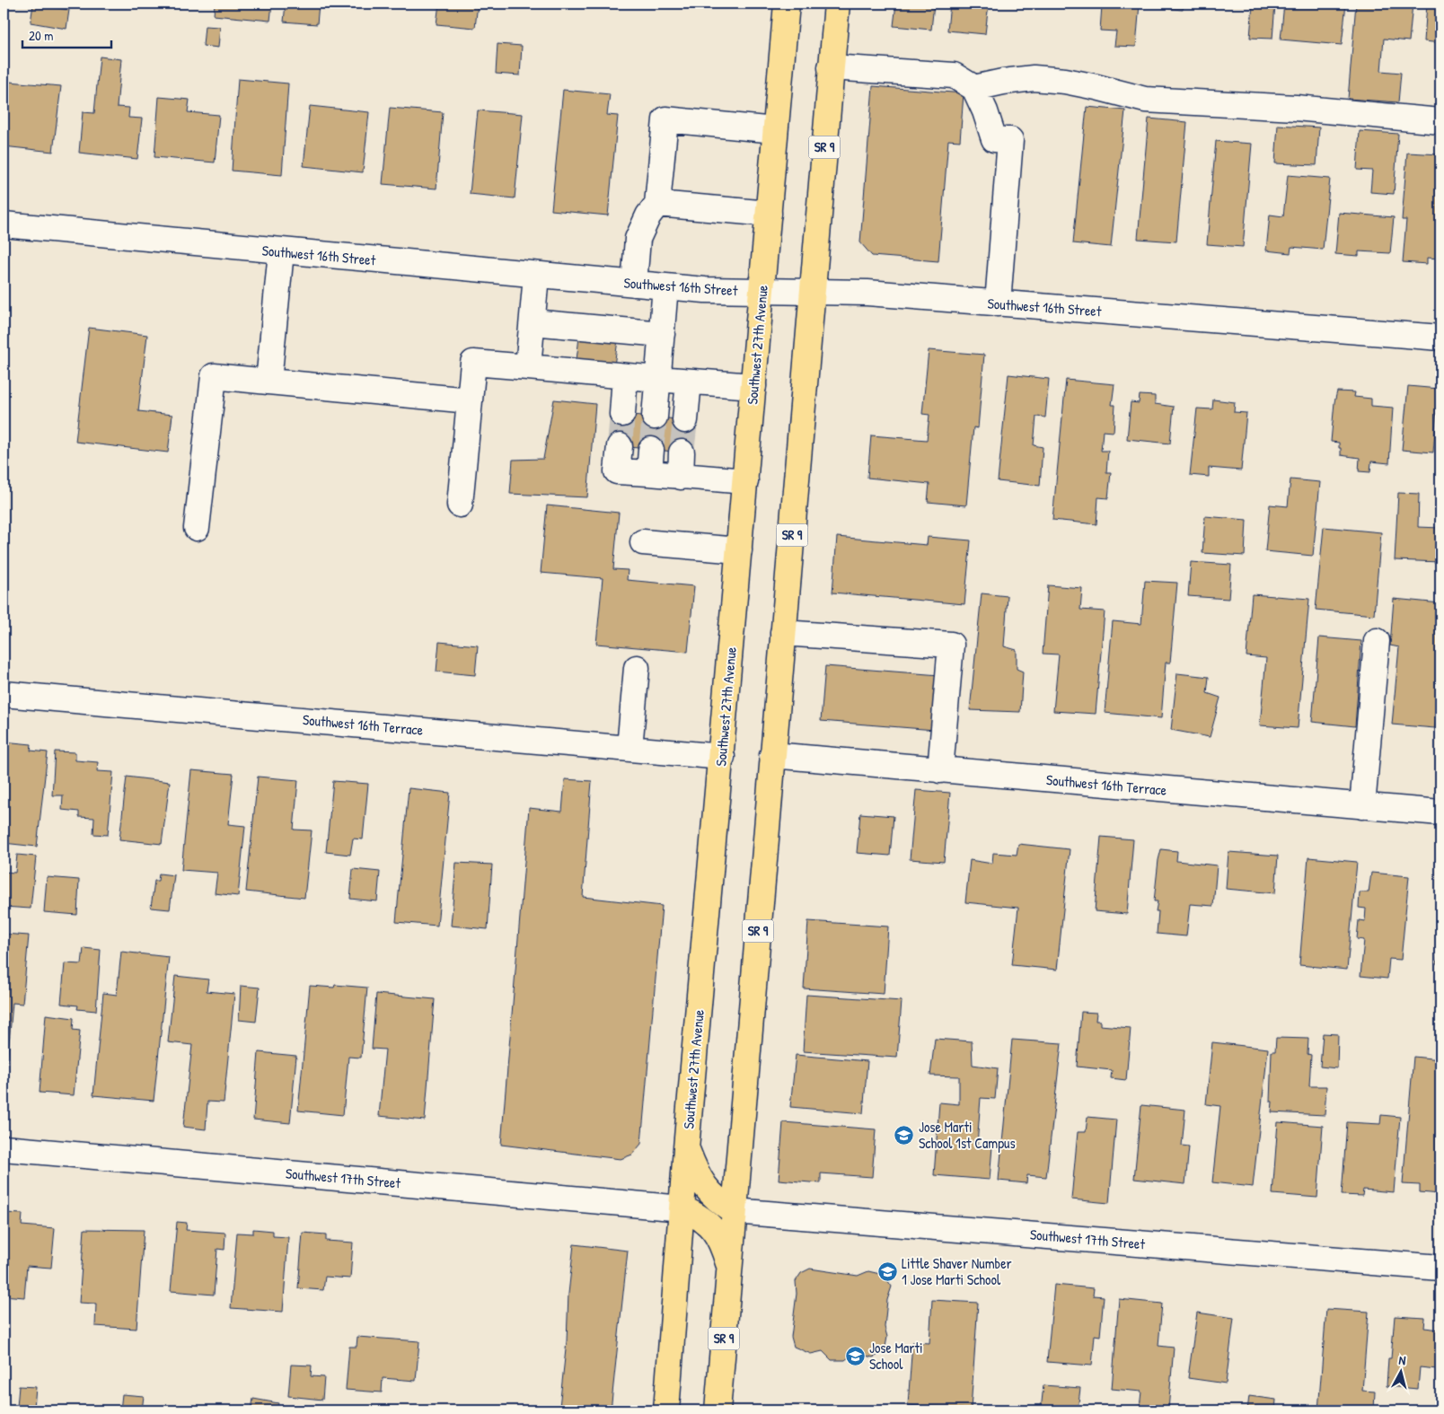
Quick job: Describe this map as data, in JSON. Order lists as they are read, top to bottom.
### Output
{
  "streets": {
    "highway": ["SR 9", "Southwest 27th Avenue"],
    "street": ["Southwest 16th Street", "Southwest 16th Terrace", "Southwest 17th Street"]
  },
  "crossings": [
    ["SR 9", "Southwest 16th Street"],
    ["SR 9", "Southwest 16th Terrace"],
    ["SR 9", "Southwest 17th Street"],
    ["Southwest 16th Street", "Southwest 27th Avenue"],
    ["Southwest 27th Avenue", "Southwest 16th Terrace"],
    ["Southwest 27th Avenue", "Southwest 17th Street"]
  ],
  "places": {
    "school or university": ["Jose Marti School 1st Campus", "Little Shaver Number 1 Jose Marti School", "Jose Marti School"]
  },
  "scale_bar": "20 m",
  "north": "top"
}
